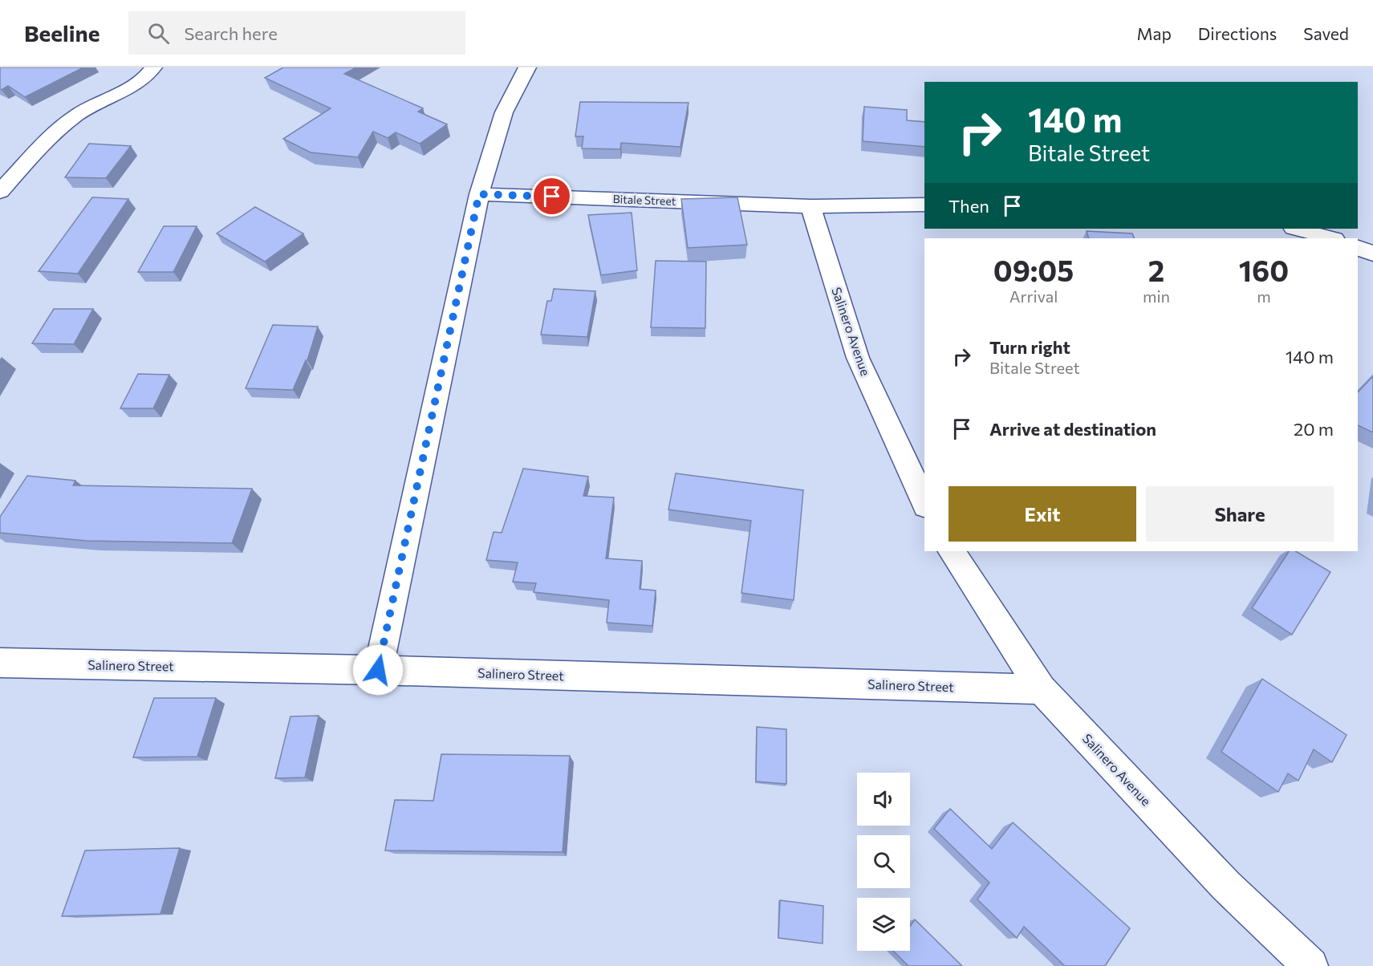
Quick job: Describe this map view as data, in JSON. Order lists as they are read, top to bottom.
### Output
{
  "streets": {
    "street": ["Bitale Street", "Salinero Avenue", "Salinero Street"]
  },
  "crossings": [
    ["Bitale Street", "Salinero Avenue"],
    ["Salinero Avenue", "Salinero Street"]
  ],
  "page": {
    "header": "Beeline",
    "search": "Search here",
    "nav": ["Map", "Directions", "Saved"],
    "turn": ["140 m", "Bitale Street"],
    "then": "Then",
    "eta": [
      "09:05",
      "Arrival",
      "2",
      "min",
      "160",
      "m"
    ],
    "list": [
      {
        "name": "Turn right",
        "note": "Bitale Street",
        "value": "140 m"
      },
      {
        "name": "Arrive at destination",
        "value": "20 m"
      }
    ],
    "buttons": ["Exit", "Share"]
  }
}
